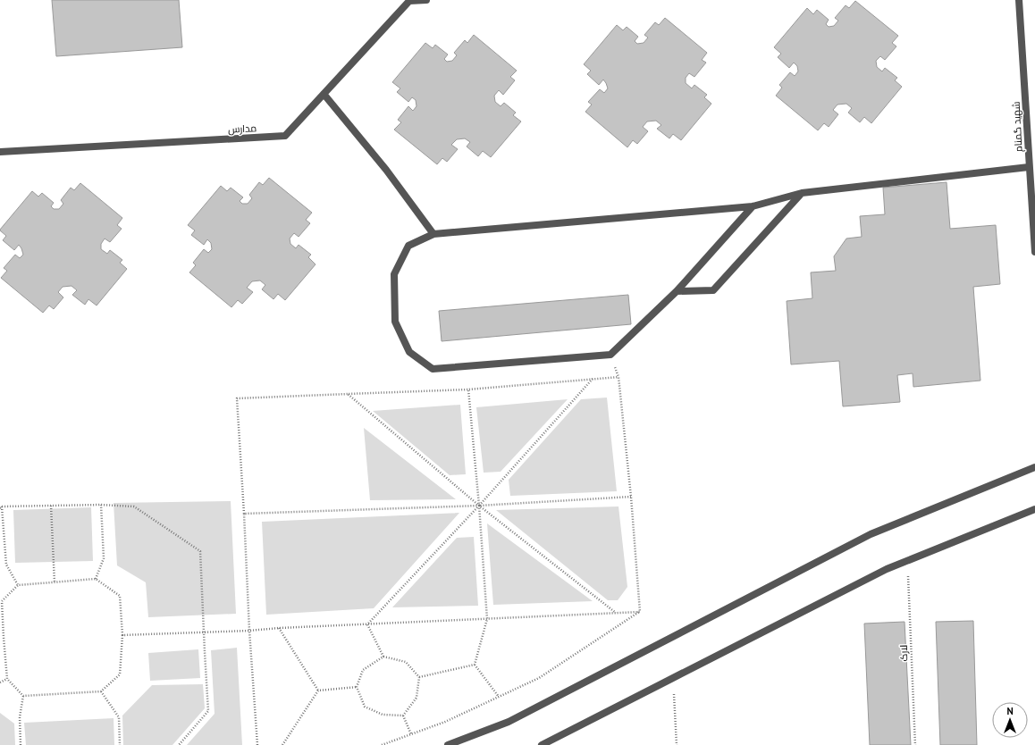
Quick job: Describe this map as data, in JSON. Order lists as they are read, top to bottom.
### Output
{
  "streets": {
    "street": ["شهید گمنام", "مدارس"],
    "path": ["لارک"]
  },
  "north": "top"
}
